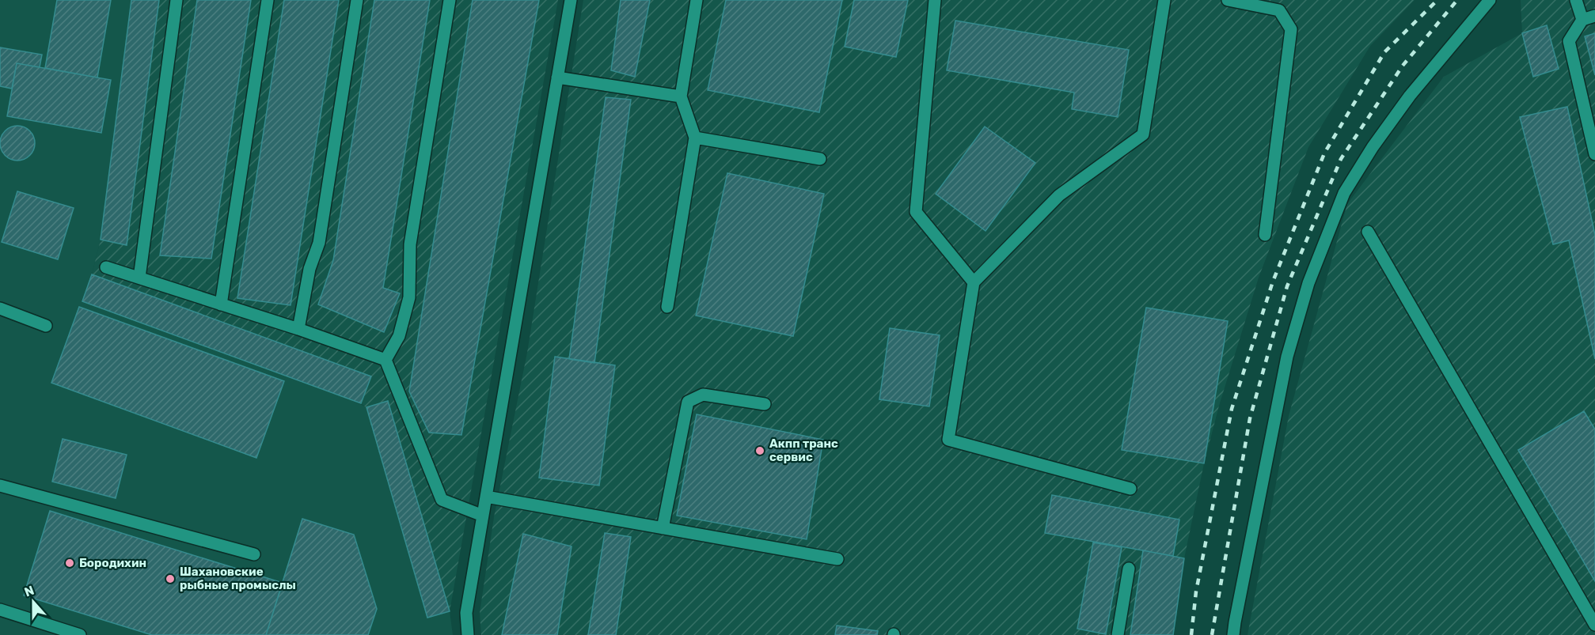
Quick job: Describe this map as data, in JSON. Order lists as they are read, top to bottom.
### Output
{
  "places": ["Акпп транс сервис", "Бородихин", "Шахановские рыбные промыслы"],
  "north": "top"
}
